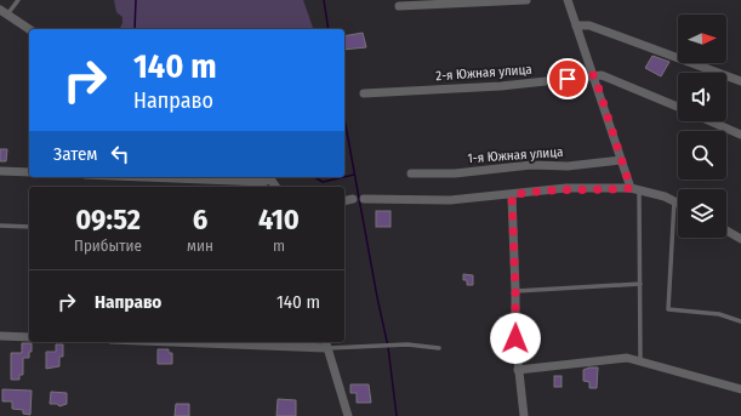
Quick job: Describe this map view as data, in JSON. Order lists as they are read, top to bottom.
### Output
{
  "streets": {
    "street": ["2-я Южная улица", "1-я Южная улица"]
  },
  "north": "right",
  "page": {
    "turn": ["140 m", "Направо"],
    "then": "Затем",
    "eta": [
      "09:52",
      "Прибытие",
      "6",
      "мин",
      "410",
      "m"
    ],
    "list": [
      {
        "name": "Направо",
        "value": "140 m"
      }
    ]
  }
}
